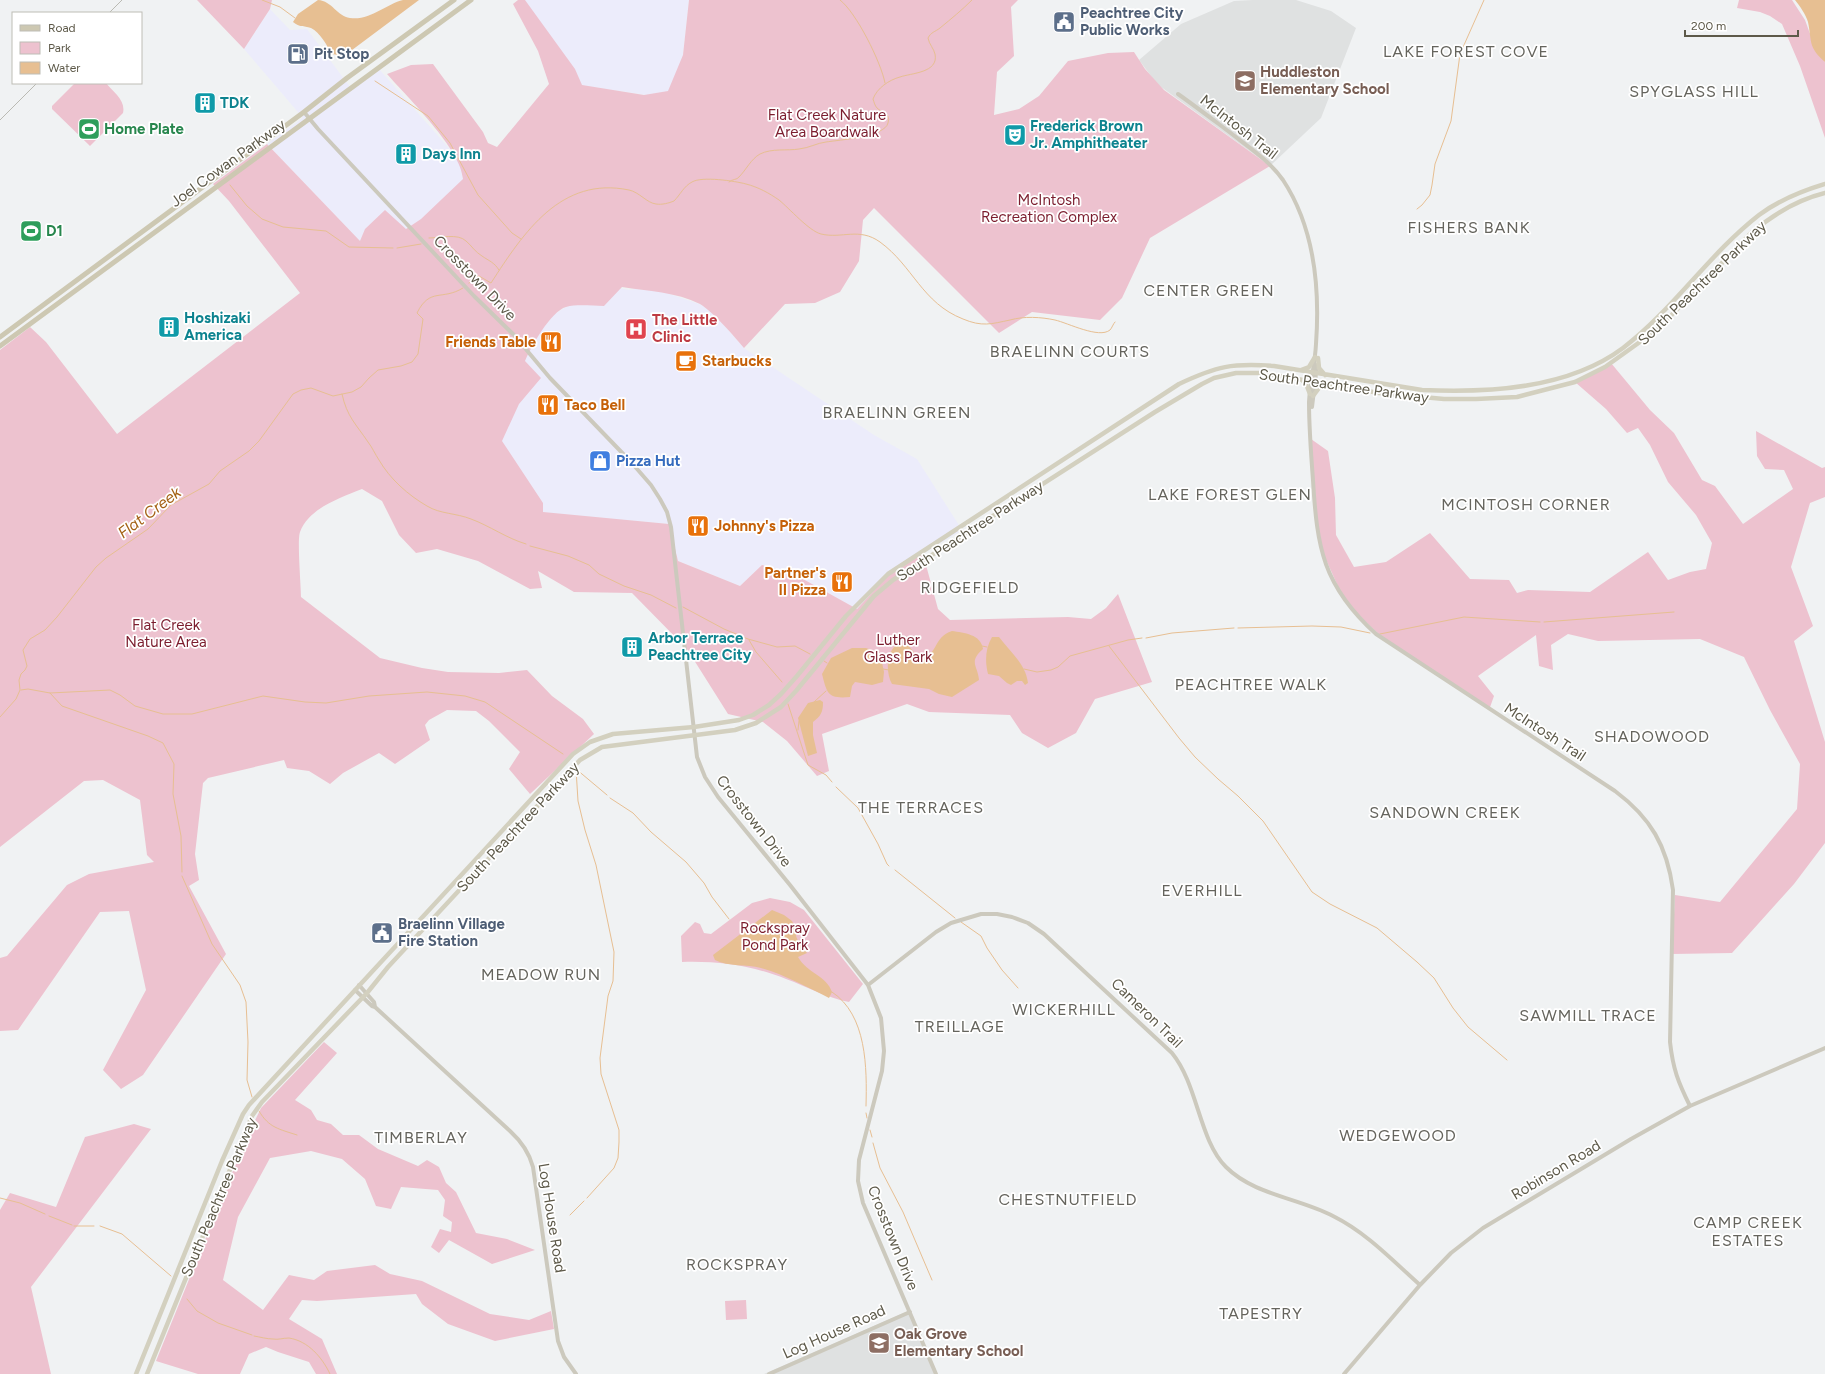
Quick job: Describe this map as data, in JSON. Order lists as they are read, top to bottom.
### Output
{
  "streets": {
    "main road": ["Joel Cowan Parkway", "South Peachtree Parkway"],
    "street": [
      "McIntosh Trail",
      "Crosstown Drive",
      "Cameron Trail",
      "Robinson Road",
      "Log House Road"
    ]
  },
  "crossings": [
    ["McIntosh Trail", "South Peachtree Parkway"],
    ["McIntosh Trail", "Robinson Road"],
    ["Joel Cowan Parkway", "Crosstown Drive"],
    ["Crosstown Drive", "South Peachtree Parkway"],
    ["Crosstown Drive", "Cameron Trail"],
    ["Crosstown Drive", "Log House Road"],
    ["South Peachtree Parkway", "Log House Road"],
    ["Cameron Trail", "Robinson Road"]
  ],
  "districts": [
    "LAKE FOREST COVE",
    "SPYGLASS HILL",
    "FISHERS BANK",
    "CENTER GREEN",
    "BRAELINN COURTS",
    "BRAELINN GREEN",
    "LAKE FOREST GLEN",
    "MCINTOSH CORNER",
    "RIDGEFIELD",
    "PEACHTREE WALK",
    "SHADOWOOD",
    "THE TERRACES",
    "SANDOWN CREEK",
    "EVERHILL",
    "MEADOW RUN",
    "WICKERHILL",
    "SAWMILL TRACE",
    "TREILLAGE",
    "WEDGEWOOD",
    "TIMBERLAY",
    "CHESTNUTFIELD",
    "CAMP CREEK ESTATES",
    "ROCKSPRAY",
    "TAPESTRY"
  ],
  "water": ["Flat Creek"],
  "parks": [
    "Flat Creek Nature Area Boardwalk",
    "McIntosh Recreation Complex",
    "Flat Creek Nature Area",
    "Luther Glass Park",
    "Rockspray Pond Park"
  ],
  "places": {
    "public building": ["Peachtree City Public Works", "Braelinn Village Fire Station"],
    "fuel station": ["Pit Stop"],
    "school or university": ["Huddleston Elementary School", "Oak Grove Elementary School"],
    "building": [
      "TDK",
      "Days Inn",
      "Hoshizaki America",
      "Arbor Terrace Peachtree City"
    ],
    "sports": ["Home Plate", "D1"],
    "theatre": ["Frederick Brown Jr. Amphitheater"],
    "hospital": ["The Little Clinic"],
    "restaurant": [
      "Friends Table",
      "Taco Bell",
      "Johnny's Pizza",
      "Partner's II Pizza"
    ],
    "cafe": ["Starbucks"],
    "shop": ["Pizza Hut"]
  },
  "legend": ["Road", "Park", "Water"],
  "scale_bar": "200 m"
}
